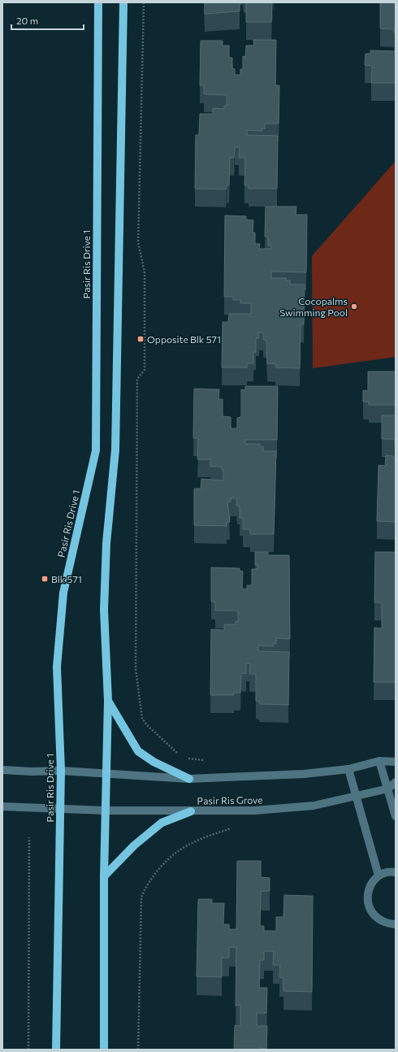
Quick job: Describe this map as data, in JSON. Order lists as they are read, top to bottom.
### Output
{
  "streets": {
    "main road": ["Pasir Ris Drive 1"],
    "street": ["Pasir Ris Grove"]
  },
  "crossings": [
    ["Pasir Ris Drive 1", "Pasir Ris Grove"]
  ],
  "places": {
    "other": ["Cocopalms Swimming Pool"],
    "transit": ["Opposite Blk 571", "Blk 571"]
  },
  "scale_bar": "20 m"
}
